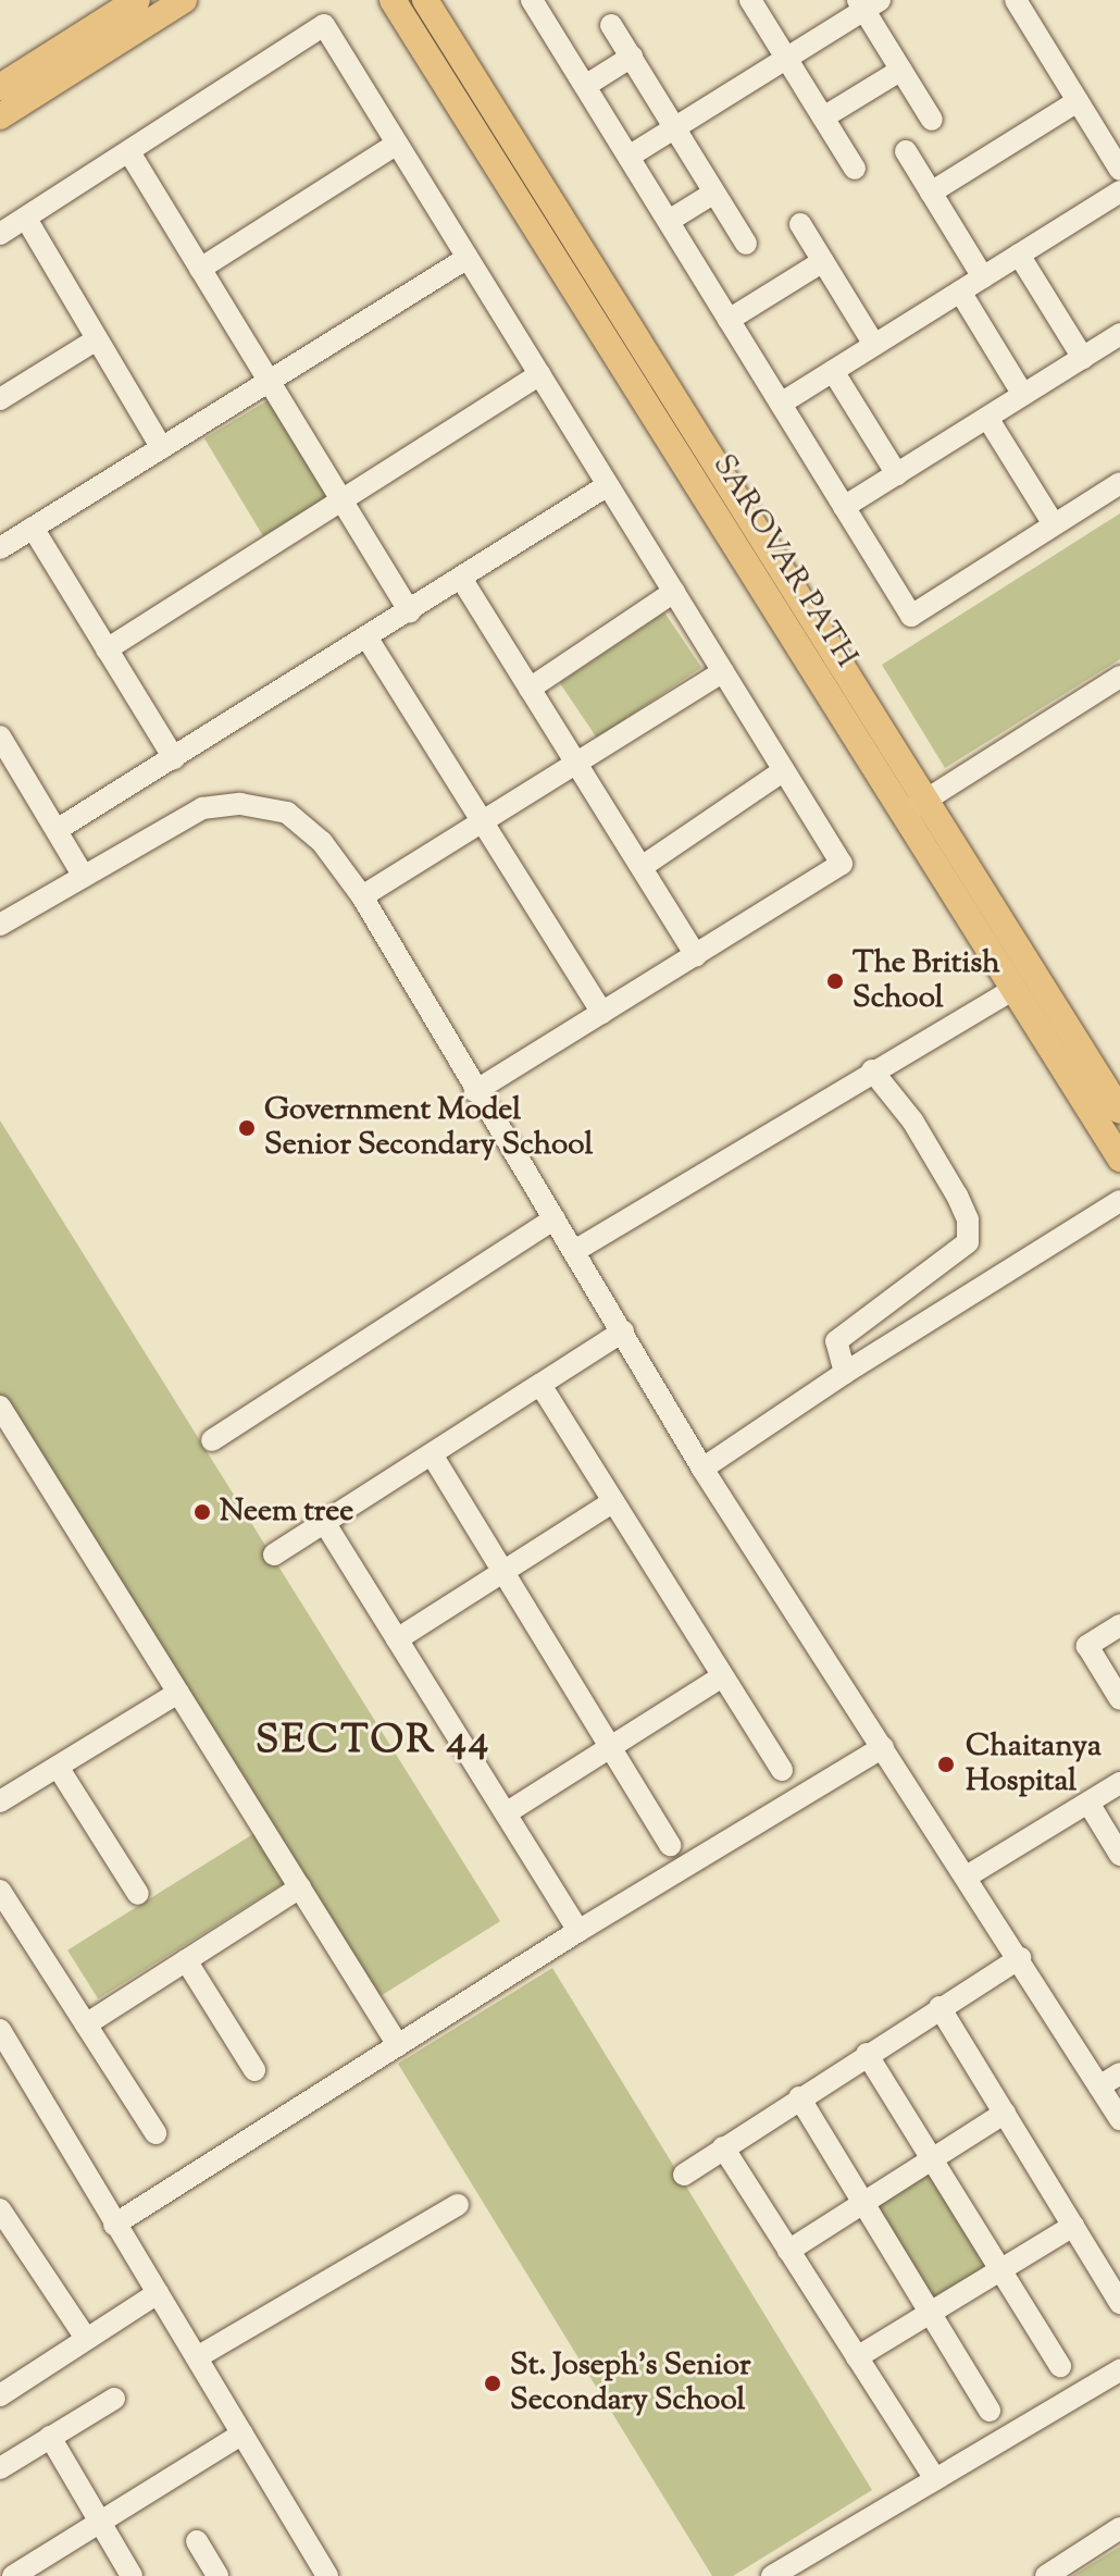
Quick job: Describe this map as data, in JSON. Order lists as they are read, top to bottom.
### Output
{
  "streets": {
    "main road": ["SAROVAR PATH"]
  },
  "districts": ["SECTOR 44"],
  "places": [
    "The British School",
    "Government Model Senior Secondary School",
    "Neem tree",
    "Chaitanya Hospital",
    "St. Joseph’s Senior Secondary School"
  ]
}
